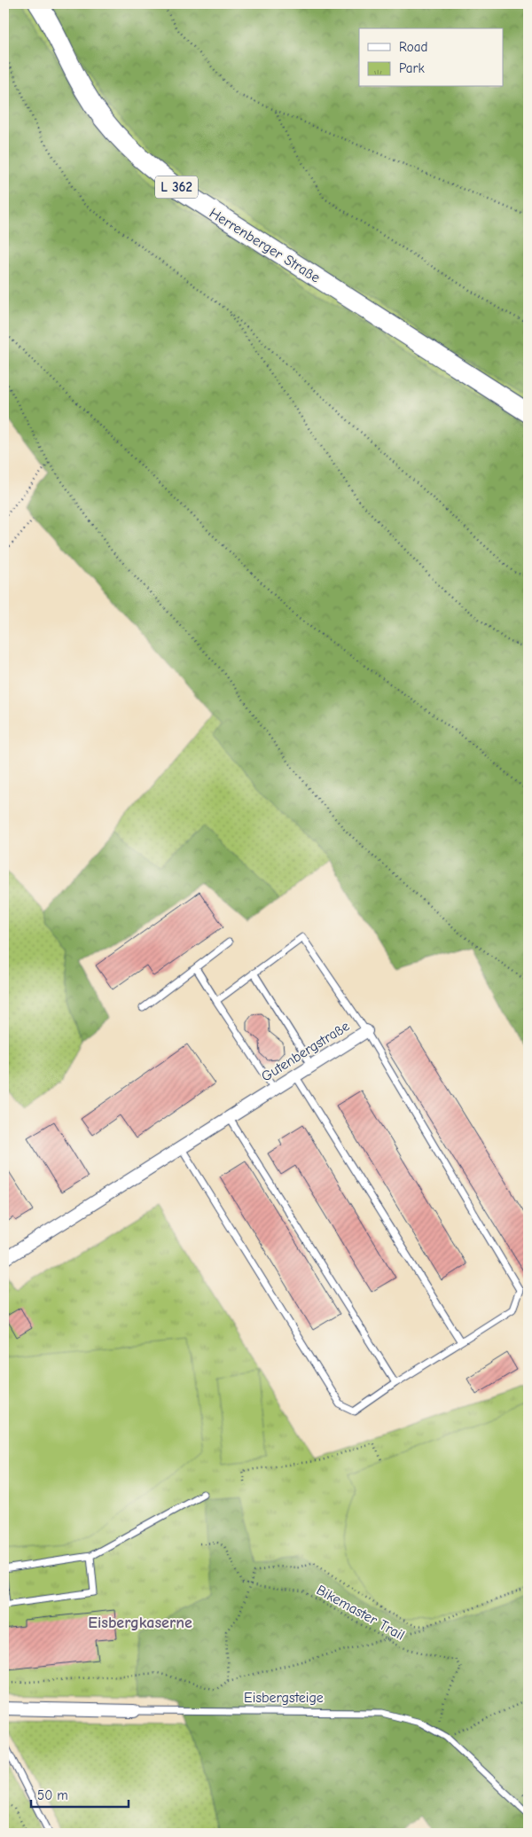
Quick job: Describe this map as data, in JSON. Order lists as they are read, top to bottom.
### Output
{
  "streets": {
    "main road": ["L 362", "Herrenberger Straße"],
    "street": ["Gutenbergstraße", "Eisbergsteige"],
    "path": ["Bikemaster Trail"]
  },
  "crossings": [
    ["Bikemaster Trail", "Eisbergsteige"]
  ],
  "districts": ["Eisbergkaserne"],
  "legend": ["Road", "Park"],
  "scale_bar": "50 m"
}
